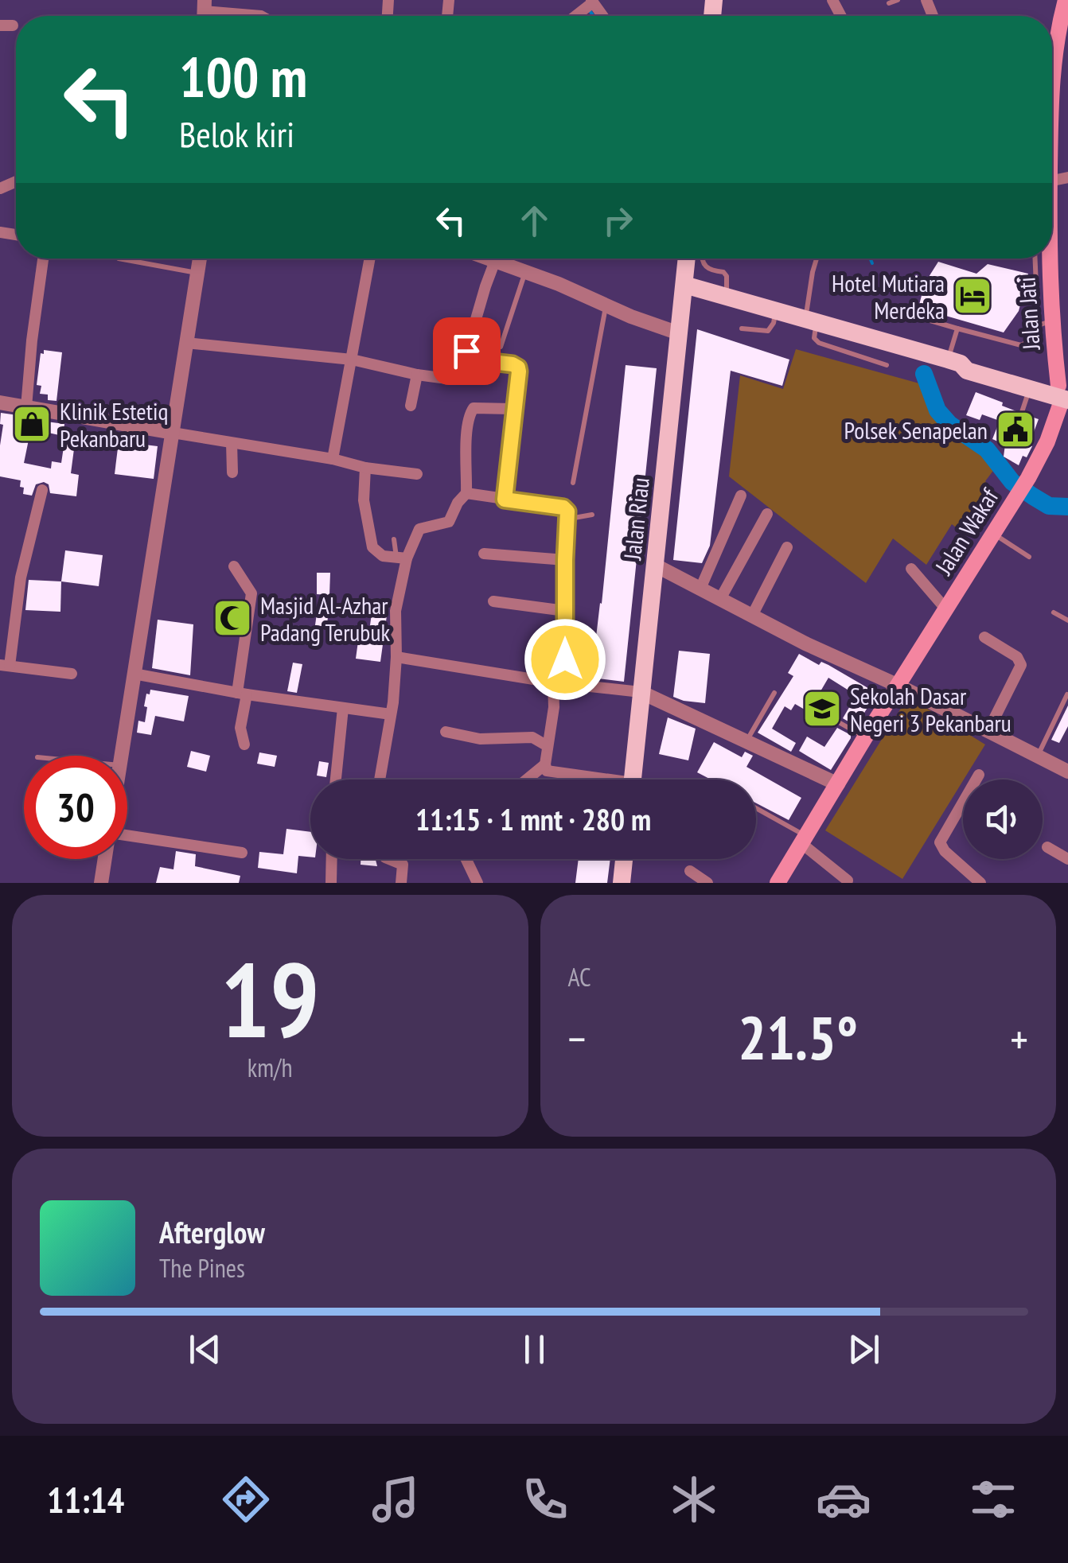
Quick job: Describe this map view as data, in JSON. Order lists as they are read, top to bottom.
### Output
{
  "streets": {
    "main road": ["Jalan Jati", "Jalan Riau", "Jalan Wakaf"]
  },
  "crossings": [
    ["Jalan Jati", "Jalan Wakaf"]
  ],
  "places": {
    "hotel": ["Hotel Mutiara Merdeka"],
    "shop": ["Klinik Estetiq Pekanbaru"],
    "public building": ["Polsek Senapelan"],
    "mosque": ["Masjid Al-Azhar Padang Terubuk"],
    "school or university": ["Sekolah Dasar Negeri 3 Pekanbaru"]
  },
  "page": {
    "turn": ["100 m", "Belok kiri"],
    "limit": "30",
    "trip": "11:15 · 1 mnt · 280 m",
    "tile": [
      ["19", "km/h"],
      "AC"
    ],
    "heat": ["−", "21.5°", "+"],
    "song": ["Afterglow", "The Pines"],
    "tabs": "11:14"
  }
}
